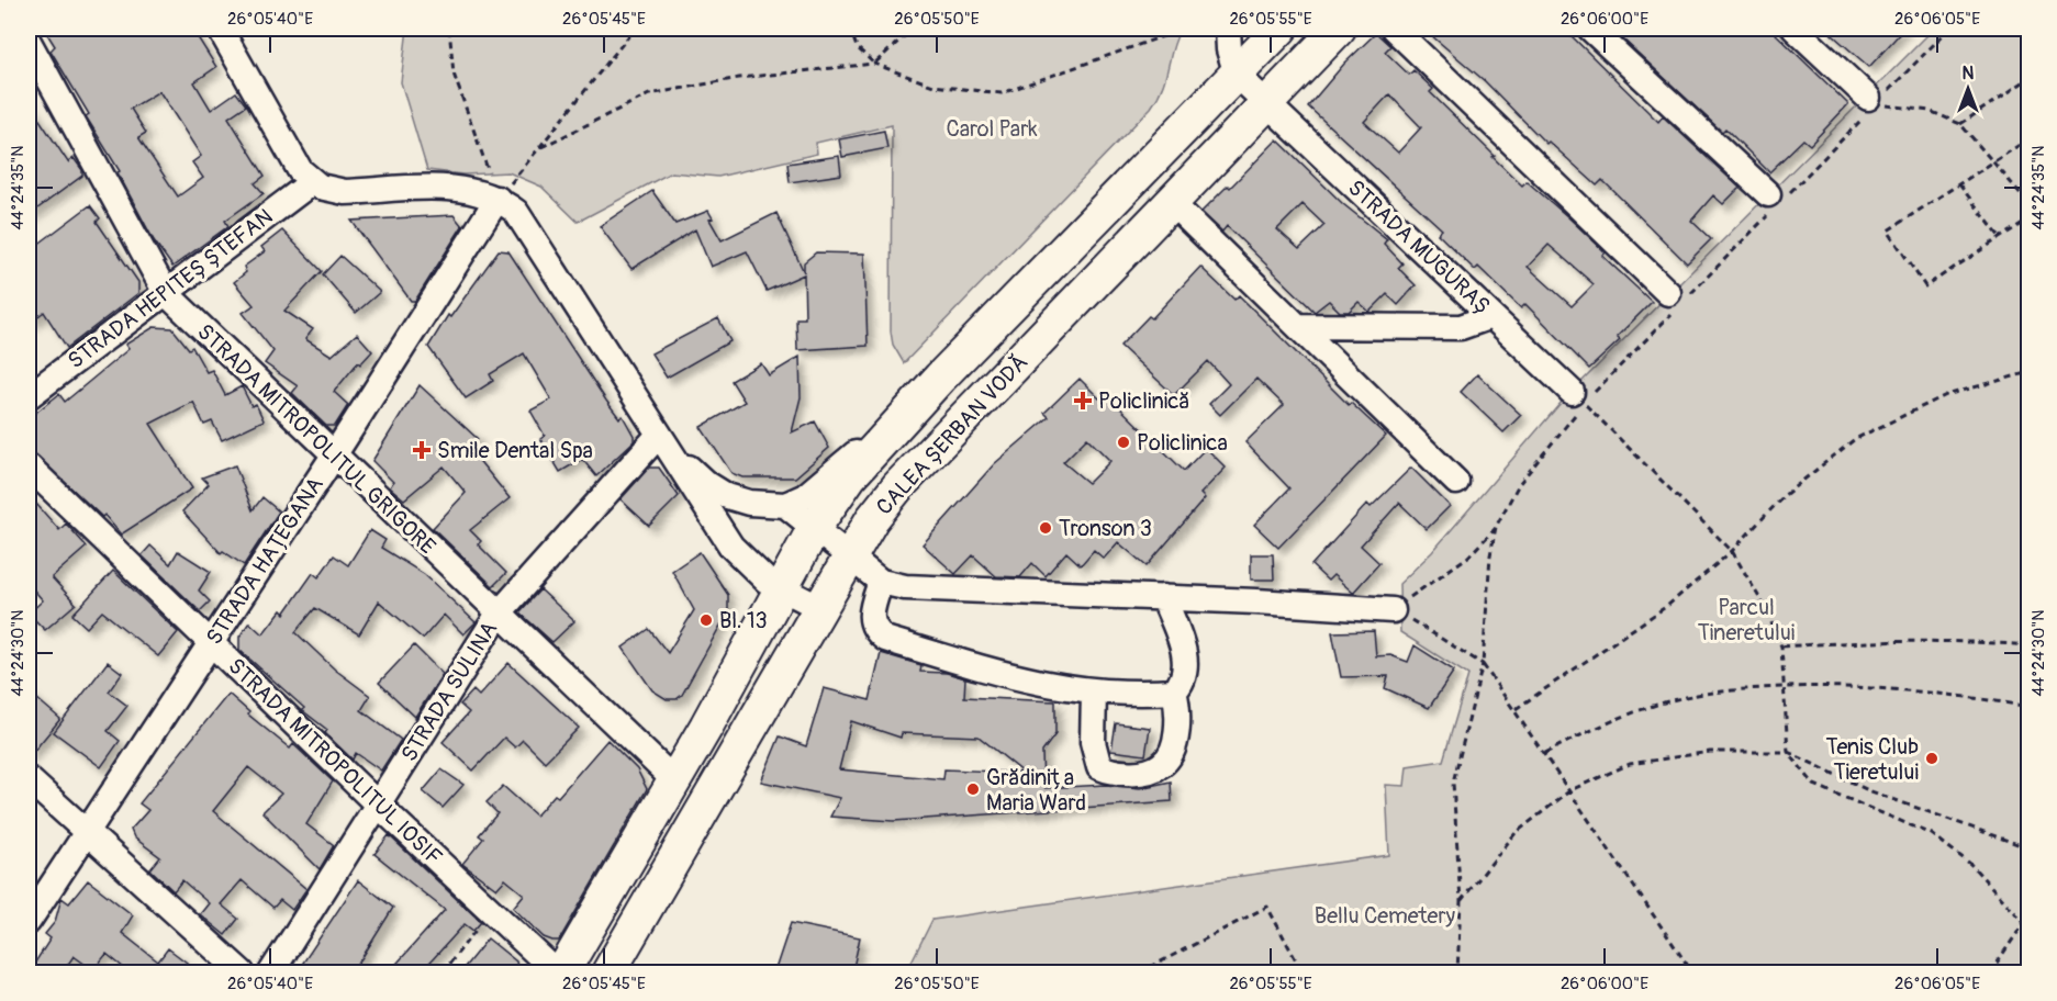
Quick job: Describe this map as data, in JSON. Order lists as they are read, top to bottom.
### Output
{
  "streets": {
    "main road": ["CALEA ȘERBAN VODĂ"],
    "street": [
      "STRADA MUGURAȘ",
      "STRADA HEPITEȘ ȘTEFAN",
      "STRADA MITROPOLITUL GRIGORE",
      "STRADA HAȚEGANA",
      "STRADA SULINA",
      "STRADA MITROPOLITUL IOSIF"
    ]
  },
  "crossings": [
    ["STRADA MUGURAȘ", "CALEA ȘERBAN VODĂ"],
    ["STRADA HEPITEȘ ȘTEFAN", "STRADA MITROPOLITUL GRIGORE"],
    ["CALEA ȘERBAN VODĂ", "STRADA MITROPOLITUL GRIGORE"],
    ["STRADA MITROPOLITUL GRIGORE", "STRADA HAȚEGANA"],
    ["STRADA MITROPOLITUL GRIGORE", "STRADA SULINA"],
    ["STRADA HAȚEGANA", "STRADA MITROPOLITUL IOSIF"],
    ["STRADA SULINA", "STRADA MITROPOLITUL IOSIF"]
  ],
  "parks": ["Carol Park", "Parcul Tineretului", "Bellu Cemetery"],
  "places": {
    "health": ["Policlinică", "Smile Dental Spa"],
    "other": [
      "Policlinica",
      "Tronson 3",
      "Bl. 13",
      "Tenis Club Tieretului",
      "Grădinița Maria Ward"
    ]
  },
  "north": "top",
  "coordinates": [
    "26°05'40\"E",
    "26°05'45\"E",
    "26°05'50\"E",
    "26°05'55\"E",
    "26°06'00\"E",
    "26°06'05\"E",
    "44°24'35\"N",
    "44°24'30\"N"
  ]
}
